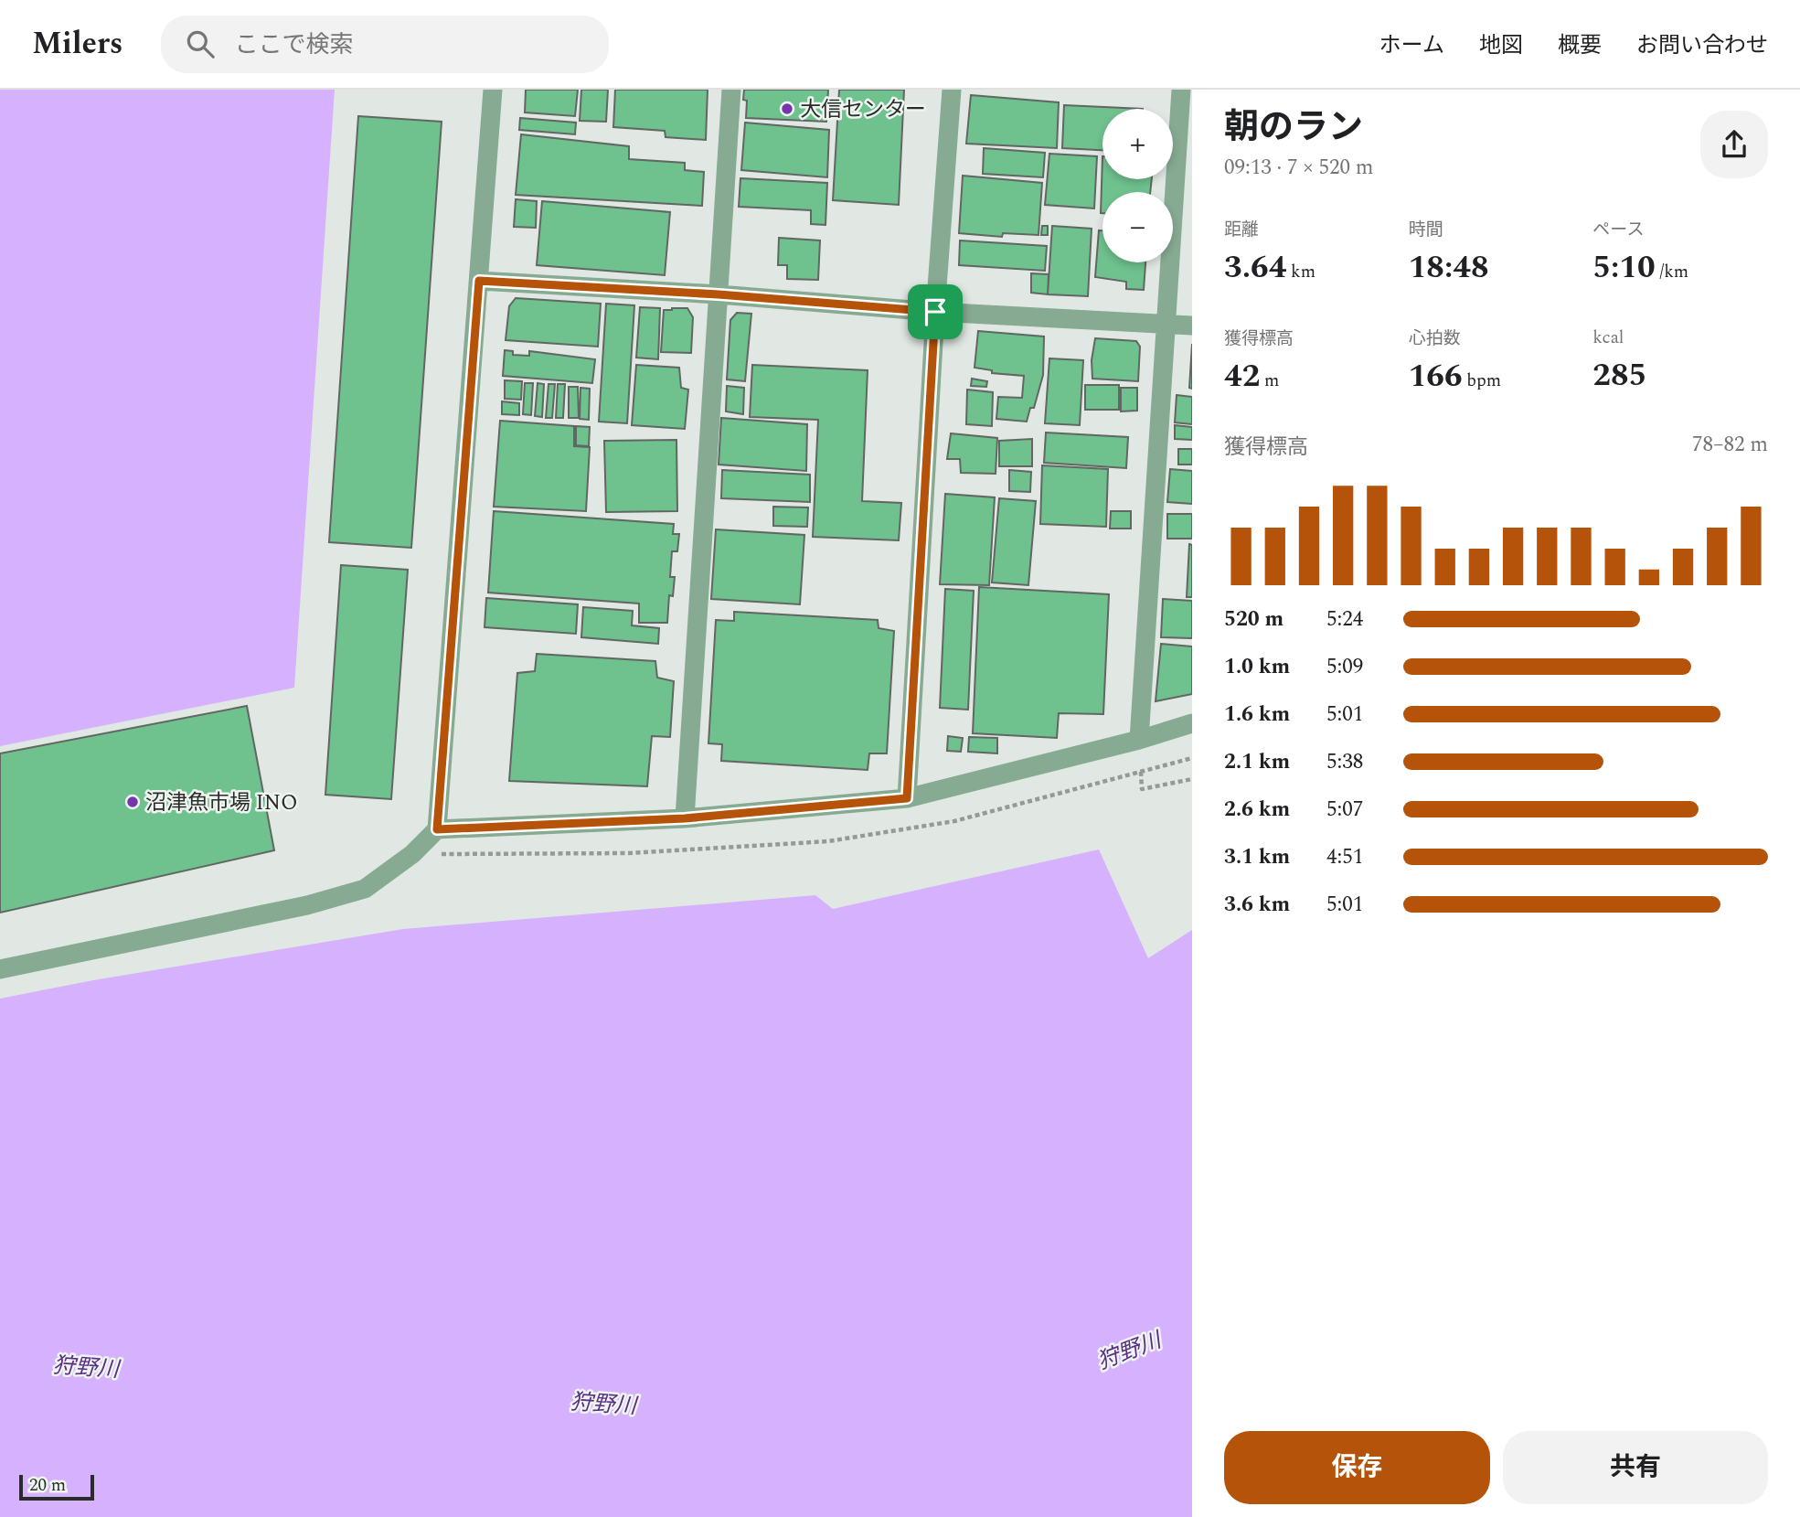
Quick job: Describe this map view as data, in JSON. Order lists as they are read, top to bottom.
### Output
{
  "water": ["狩野川"],
  "places": ["大信センター", "沼津魚市場 INO"],
  "scale_bar": "20 m",
  "page": {
    "header": "Milers",
    "search": "ここで検索",
    "nav": [
      "ホーム",
      "地図",
      "概要",
      "お問い合わせ"
    ],
    "heading": ["朝のラン", "09:13 · 7 × 520 m"],
    "map_buttons": ["+", "−"],
    "stats": [
      ["距離", "3.64 km"],
      ["時間", "18:48"],
      ["ペース", "5:10 /km"],
      ["獲得標高", "42 m"],
      ["心拍数", "166 bpm"],
      ["kcal", "285"]
    ],
    "chart": ["獲得標高", "78–82 m"],
    "list": [
      {
        "name": "520 m",
        "note": "5:24"
      },
      {
        "name": "1.0 km",
        "note": "5:09"
      },
      {
        "name": "1.6 km",
        "note": "5:01"
      },
      {
        "name": "2.1 km",
        "note": "5:38"
      },
      {
        "name": "2.6 km",
        "note": "5:07"
      },
      {
        "name": "3.1 km",
        "note": "4:51"
      },
      {
        "name": "3.6 km",
        "note": "5:01"
      }
    ],
    "buttons": ["保存", "共有"],
    "scale": "20 m"
  }
}
